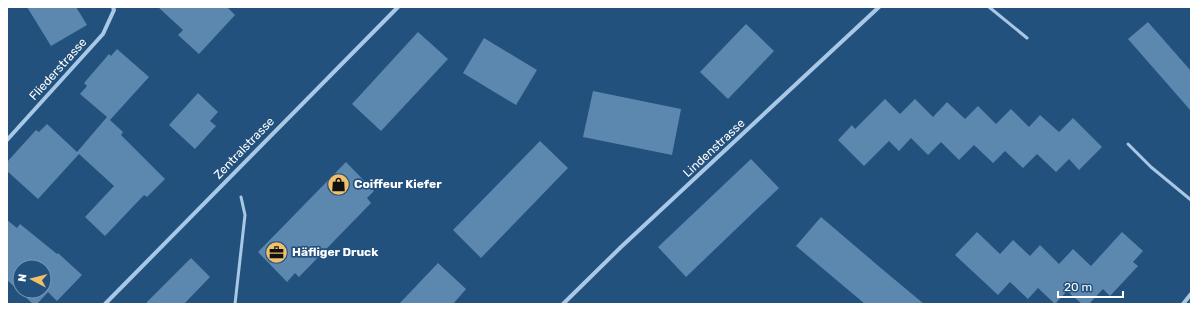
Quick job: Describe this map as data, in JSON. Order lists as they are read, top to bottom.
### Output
{
  "streets": {
    "street": ["Fliederstrasse", "Zentralstrasse", "Lindenstrasse"]
  },
  "places": {
    "shop": ["Coiffeur Kiefer"],
    "office": ["Häfliger Druck"]
  },
  "scale_bar": "20 m",
  "north": "left"
}
